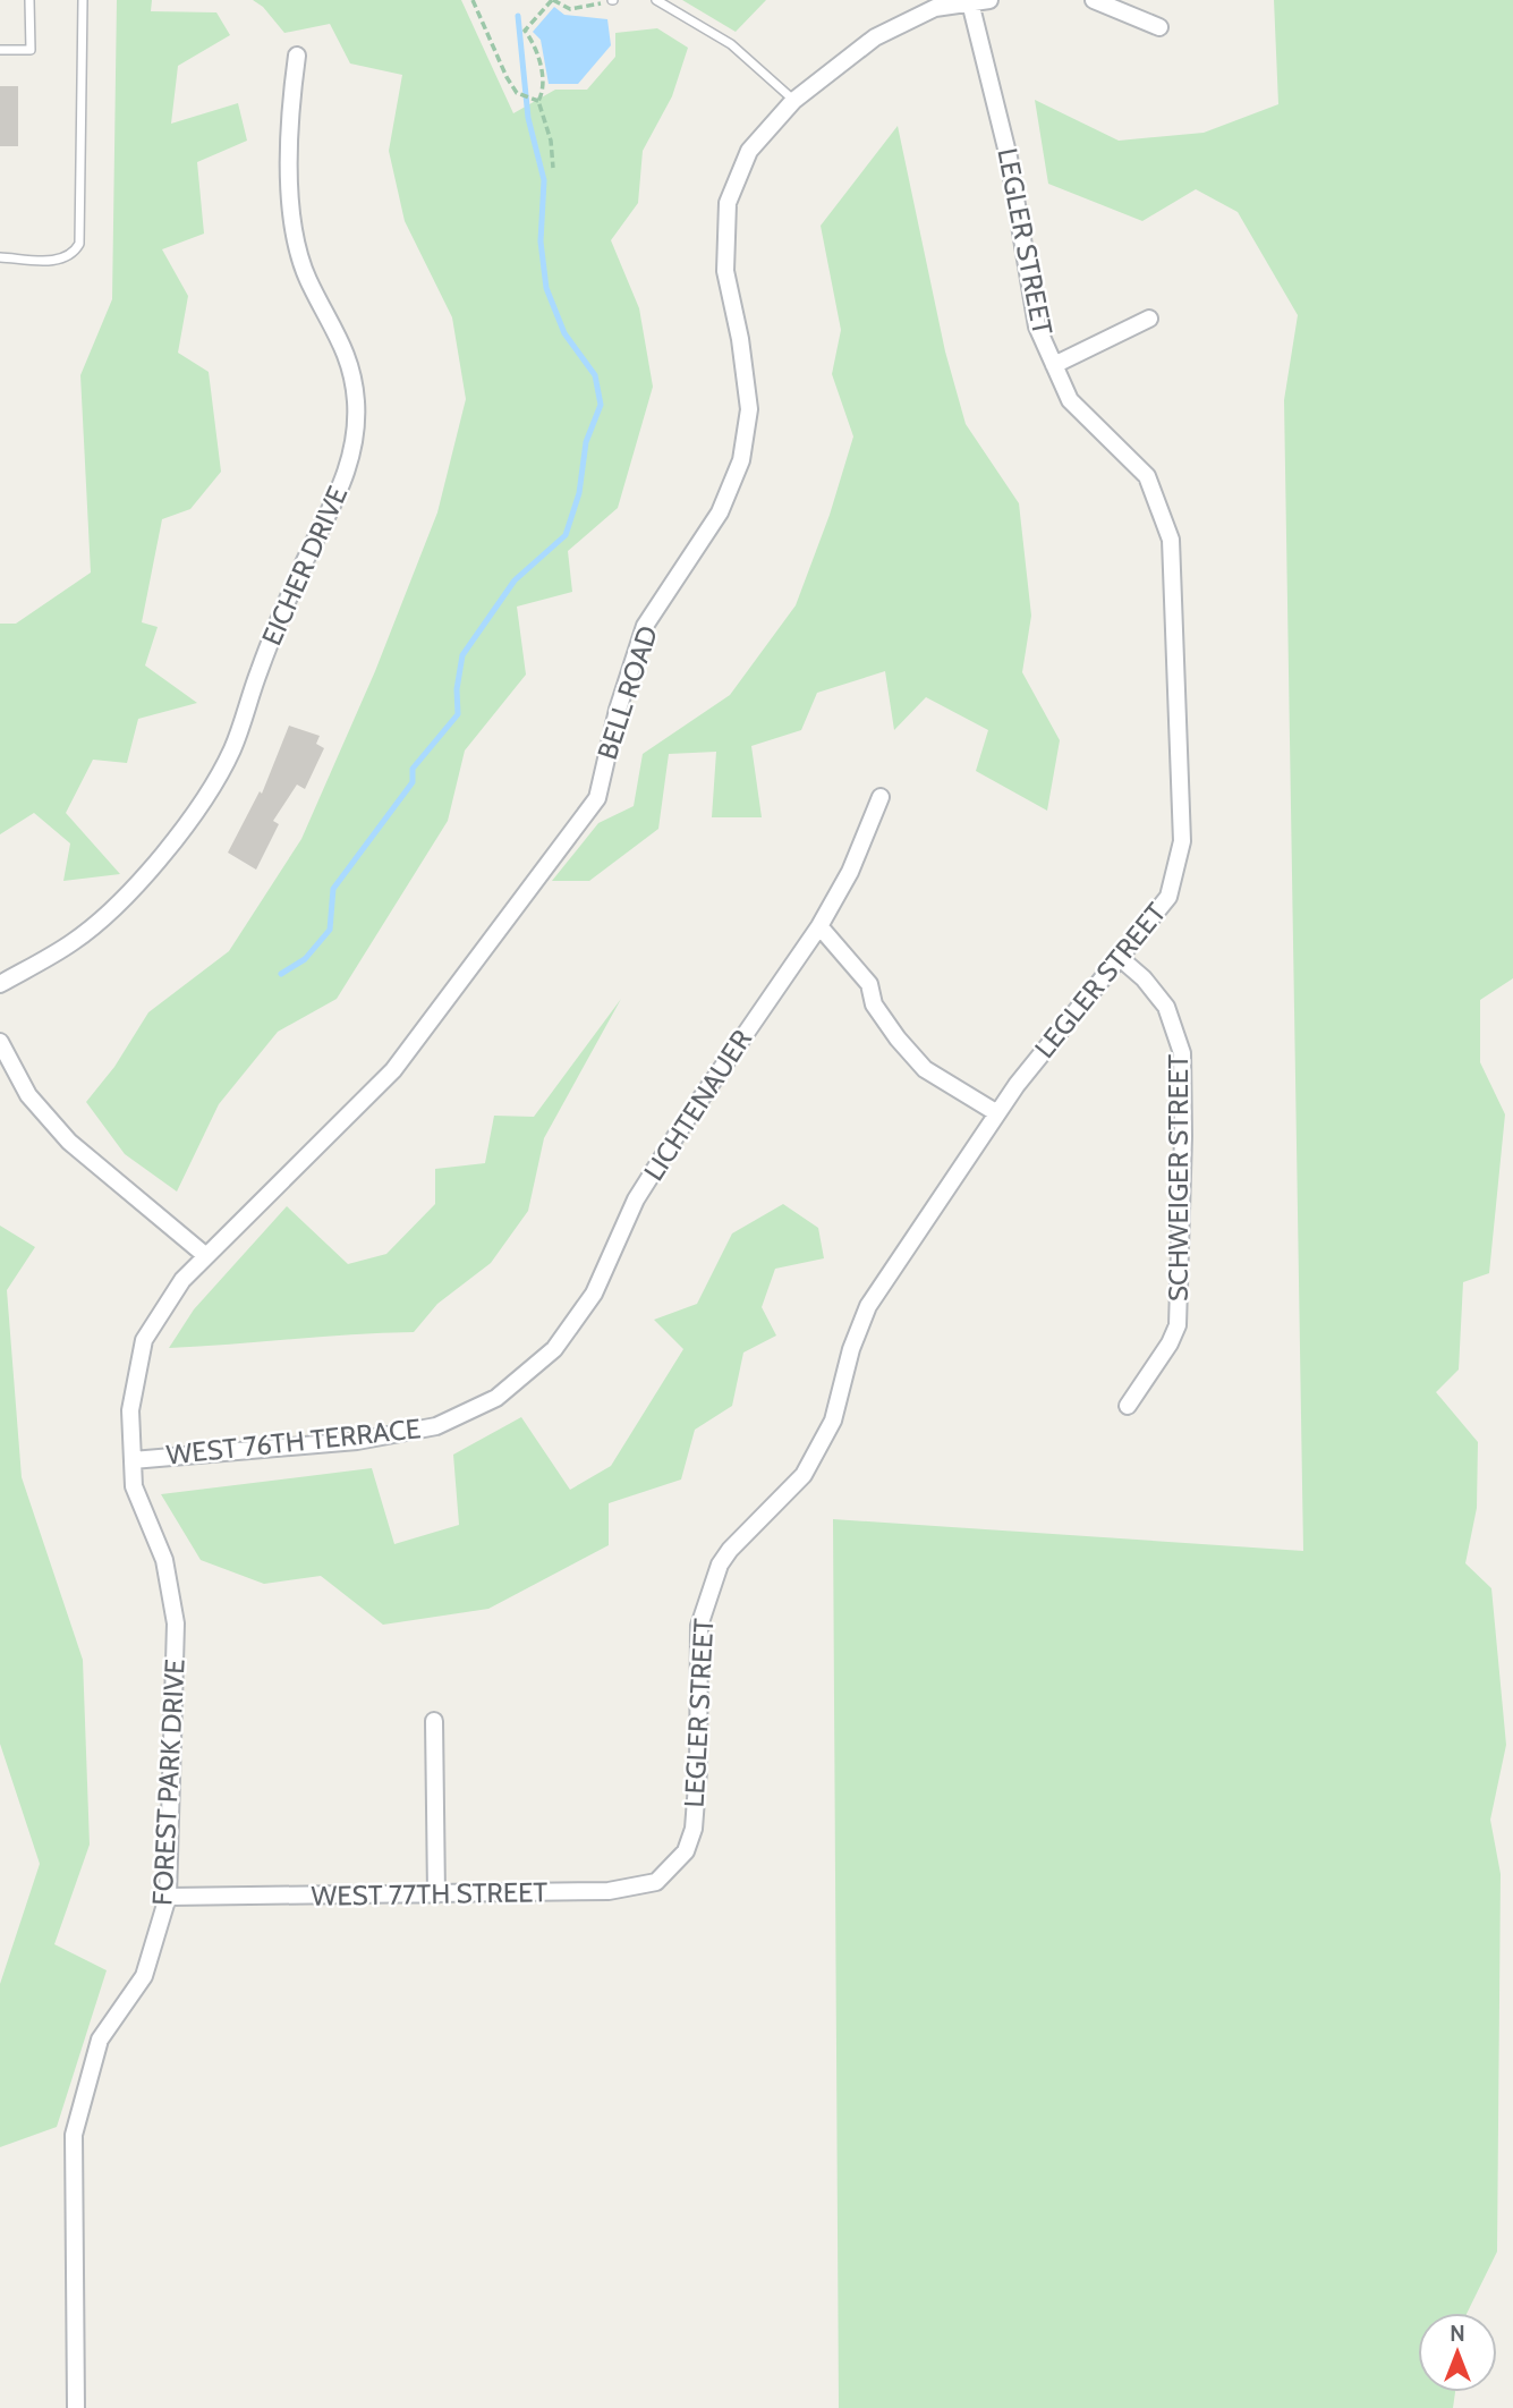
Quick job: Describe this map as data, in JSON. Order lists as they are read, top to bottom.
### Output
{
  "streets": {
    "street": [
      "LEGLER STREET",
      "EICHER DRIVE",
      "BELL ROAD",
      "LICHTENAUER",
      "SCHWEIGER STREET",
      "WEST 76TH TERRACE",
      "FOREST PARK DRIVE",
      "WEST 77TH STREET"
    ]
  },
  "crossings": [
    ["LEGLER STREET", "BELL ROAD"],
    ["LEGLER STREET", "SCHWEIGER STREET"],
    ["LEGLER STREET", "WEST 77TH STREET"],
    ["BELL ROAD", "FOREST PARK DRIVE"],
    ["LICHTENAUER", "WEST 76TH TERRACE"],
    ["WEST 76TH TERRACE", "FOREST PARK DRIVE"],
    ["FOREST PARK DRIVE", "WEST 77TH STREET"]
  ],
  "north": "top"
}
